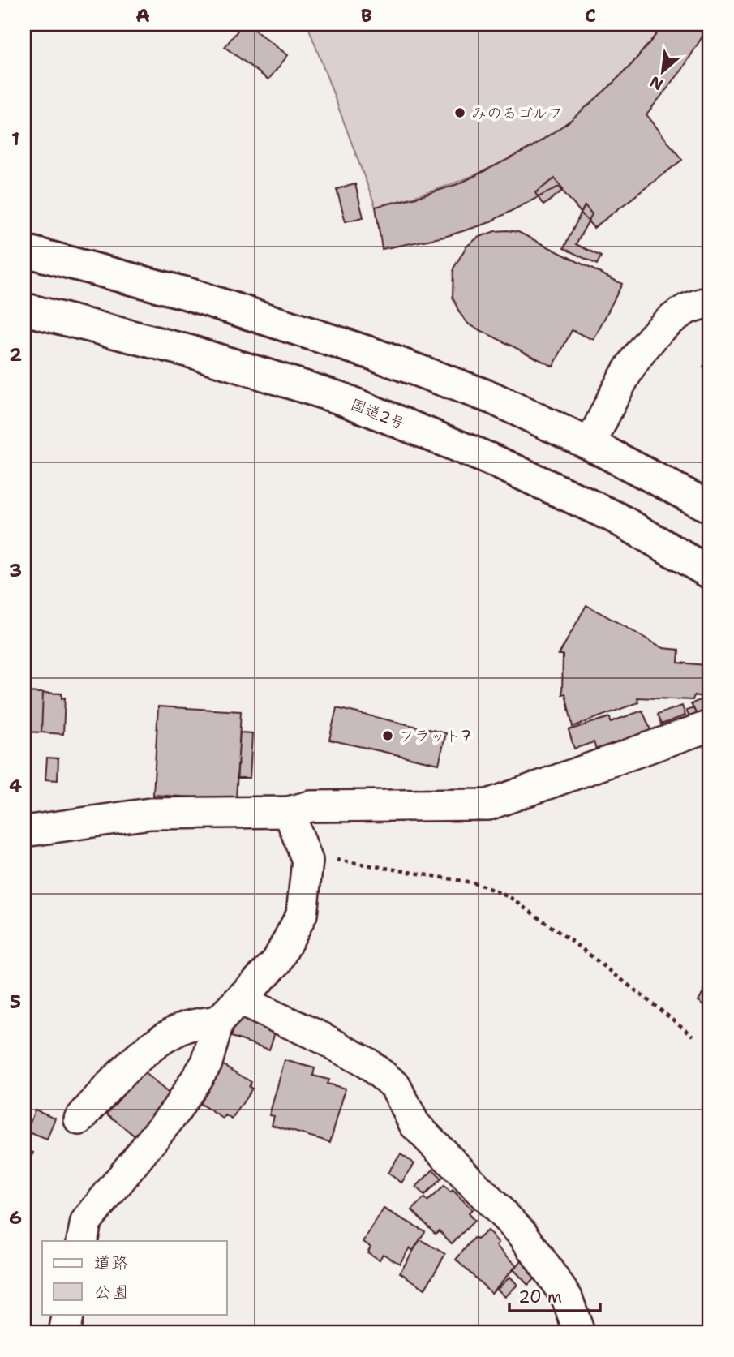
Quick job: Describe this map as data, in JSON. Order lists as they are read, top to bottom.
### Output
{
  "streets": {
    "highway": ["国道2号"]
  },
  "places": ["みのるゴルフ", "フラット7"],
  "legend": ["道路", "公園"],
  "scale_bar": "20 m",
  "north": "bottom left",
  "grid": {
    "columns": ["A", "B", "C"],
    "rows": [
      "1",
      "2",
      "3",
      "4",
      "5",
      "6"
    ]
  }
}
